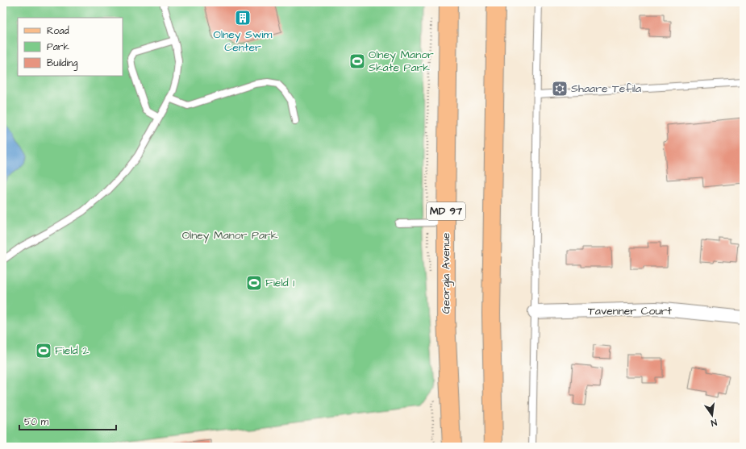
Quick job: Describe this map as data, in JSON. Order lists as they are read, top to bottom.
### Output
{
  "streets": {
    "main road": ["MD 97", "Georgia Avenue"],
    "street": ["Tavenner Court"]
  },
  "parks": ["Olney Manor Park"],
  "places": {
    "building": ["Olney Swim Center"],
    "sports": ["Olney Manor Skate Park", "Field 1", "Field 2"],
    "synagogue": ["Shaare Tefila"]
  },
  "legend": ["Road", "Park", "Building"],
  "scale_bar": "50 m",
  "north": "bottom"
}
